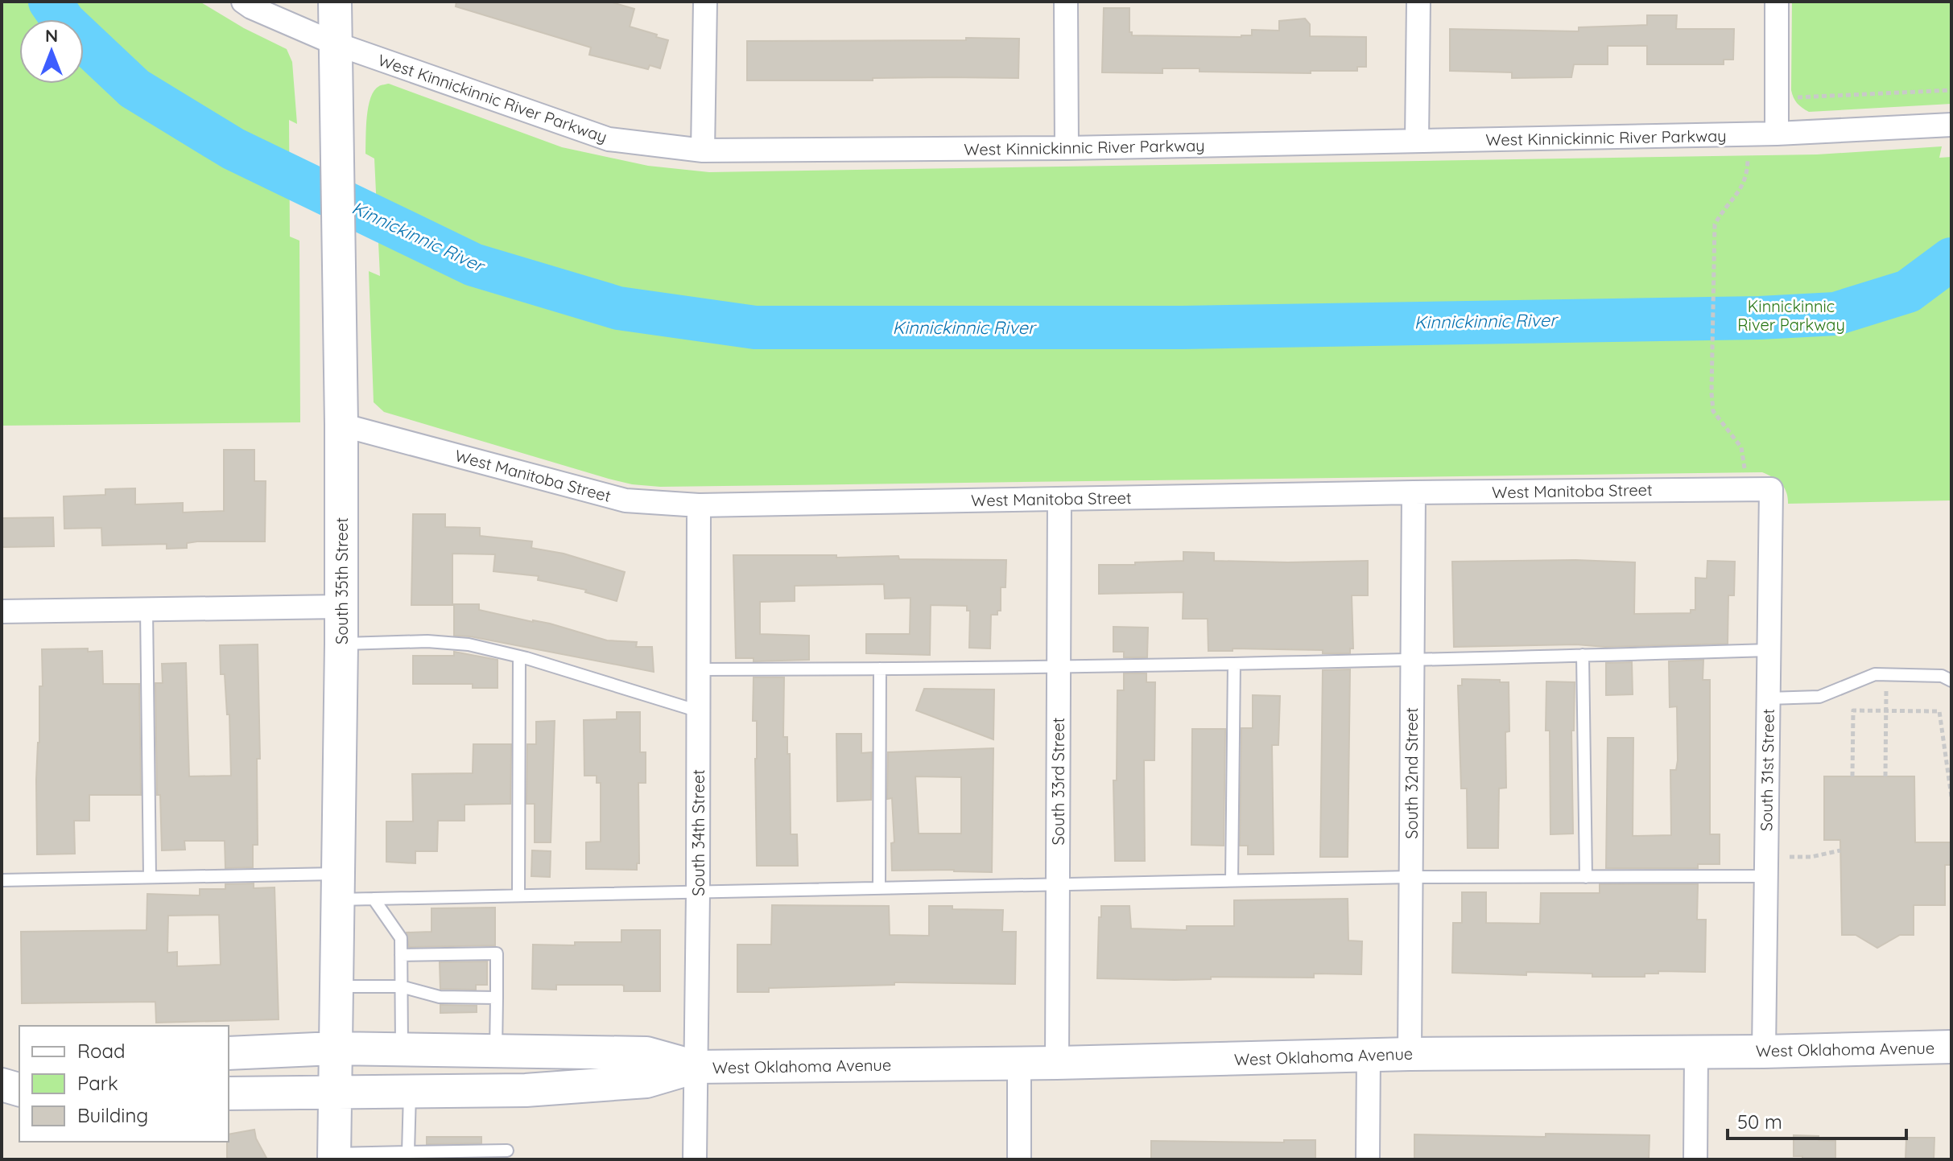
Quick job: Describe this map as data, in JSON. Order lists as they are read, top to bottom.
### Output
{
  "streets": {
    "main road": ["South 35th Street", "West Oklahoma Avenue"],
    "street": [
      "West Kinnickinnic River Parkway",
      "West Manitoba Street",
      "South 31st Street",
      "South 32nd Street",
      "South 33rd Street",
      "South 34th Street"
    ]
  },
  "crossings": [
    ["West Kinnickinnic River Parkway", "South 35th Street"],
    ["West Manitoba Street", "South 35th Street"],
    ["West Manitoba Street", "South 31st Street"],
    ["West Manitoba Street", "South 32nd Street"],
    ["West Manitoba Street", "South 33rd Street"],
    ["West Manitoba Street", "South 34th Street"],
    ["South 35th Street", "West Oklahoma Avenue"],
    ["South 31st Street", "West Oklahoma Avenue"],
    ["South 32nd Street", "West Oklahoma Avenue"],
    ["South 33rd Street", "West Oklahoma Avenue"],
    ["South 34th Street", "West Oklahoma Avenue"]
  ],
  "water": ["Kinnickinnic River"],
  "parks": ["Kinnickinnic River Parkway"],
  "legend": ["Road", "Park", "Building"],
  "scale_bar": "50 m",
  "north": "top"
}
